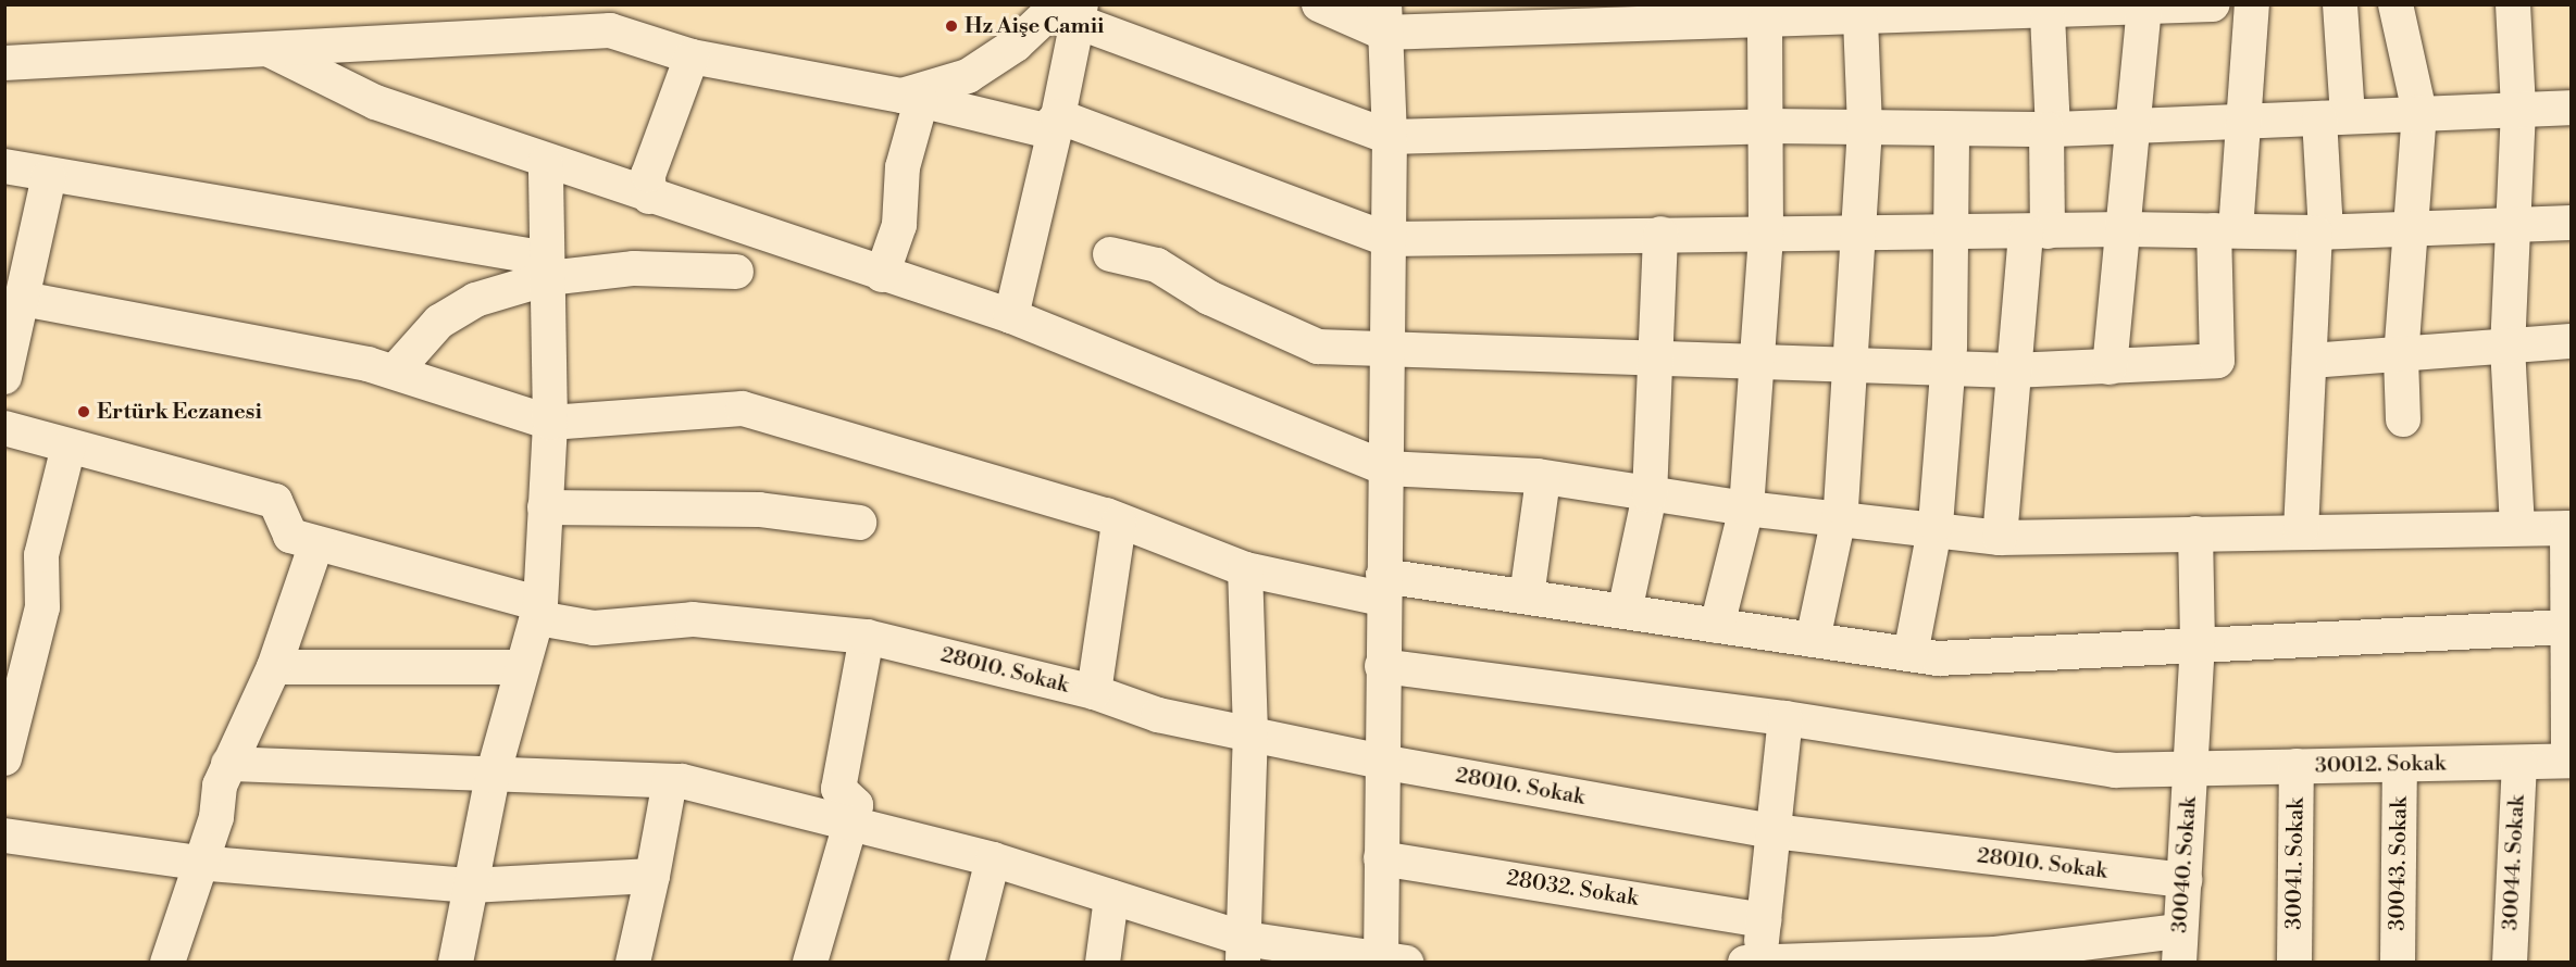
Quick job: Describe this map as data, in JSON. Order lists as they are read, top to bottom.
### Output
{
  "streets": {
    "street": [
      "28010. Sokak",
      "30012. Sokak",
      "30044. Sokak",
      "30041. Sokak",
      "30043. Sokak",
      "30040. Sokak",
      "28032. Sokak"
    ]
  },
  "crossings": [
    ["28010. Sokak", "30040. Sokak"],
    ["30012. Sokak", "30044. Sokak"],
    ["30012. Sokak", "30041. Sokak"],
    ["30012. Sokak", "30043. Sokak"],
    ["30012. Sokak", "30040. Sokak"]
  ],
  "places": ["Hz Aişe Camii", "Ertürk Eczanesi"]
}
